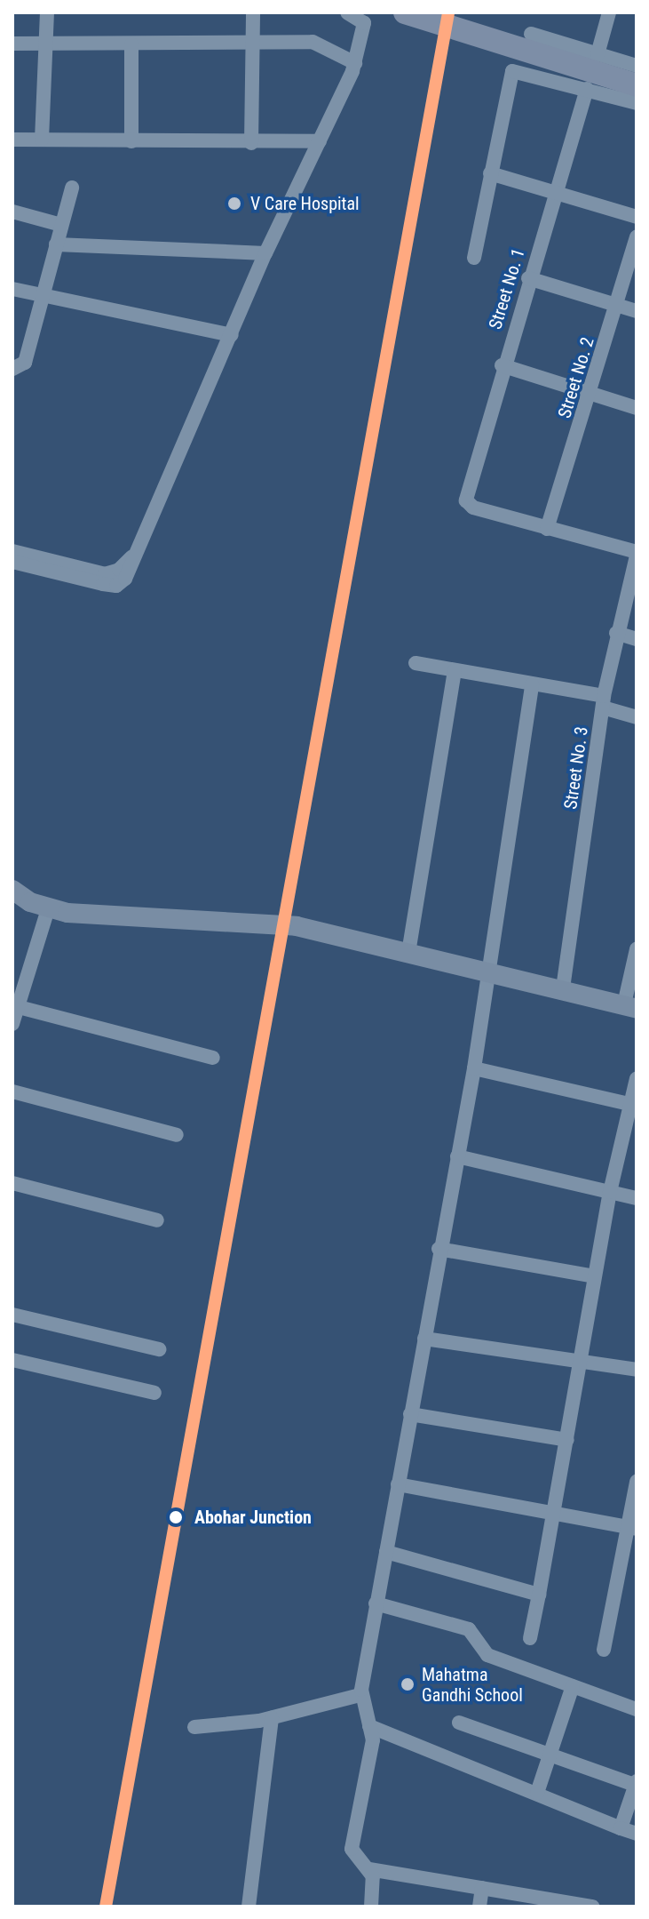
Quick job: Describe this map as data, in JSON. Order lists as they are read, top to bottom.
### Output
{
  "streets": {
    "street": ["Street No. 1", "Street No. 2", "Street No. 3"]
  },
  "crossings": [
    ["Street No. 1", "Street No. 2"]
  ],
  "places": ["V Care Hospital", "Abohar Junction", "Mahatma Gandhi School"]
}
